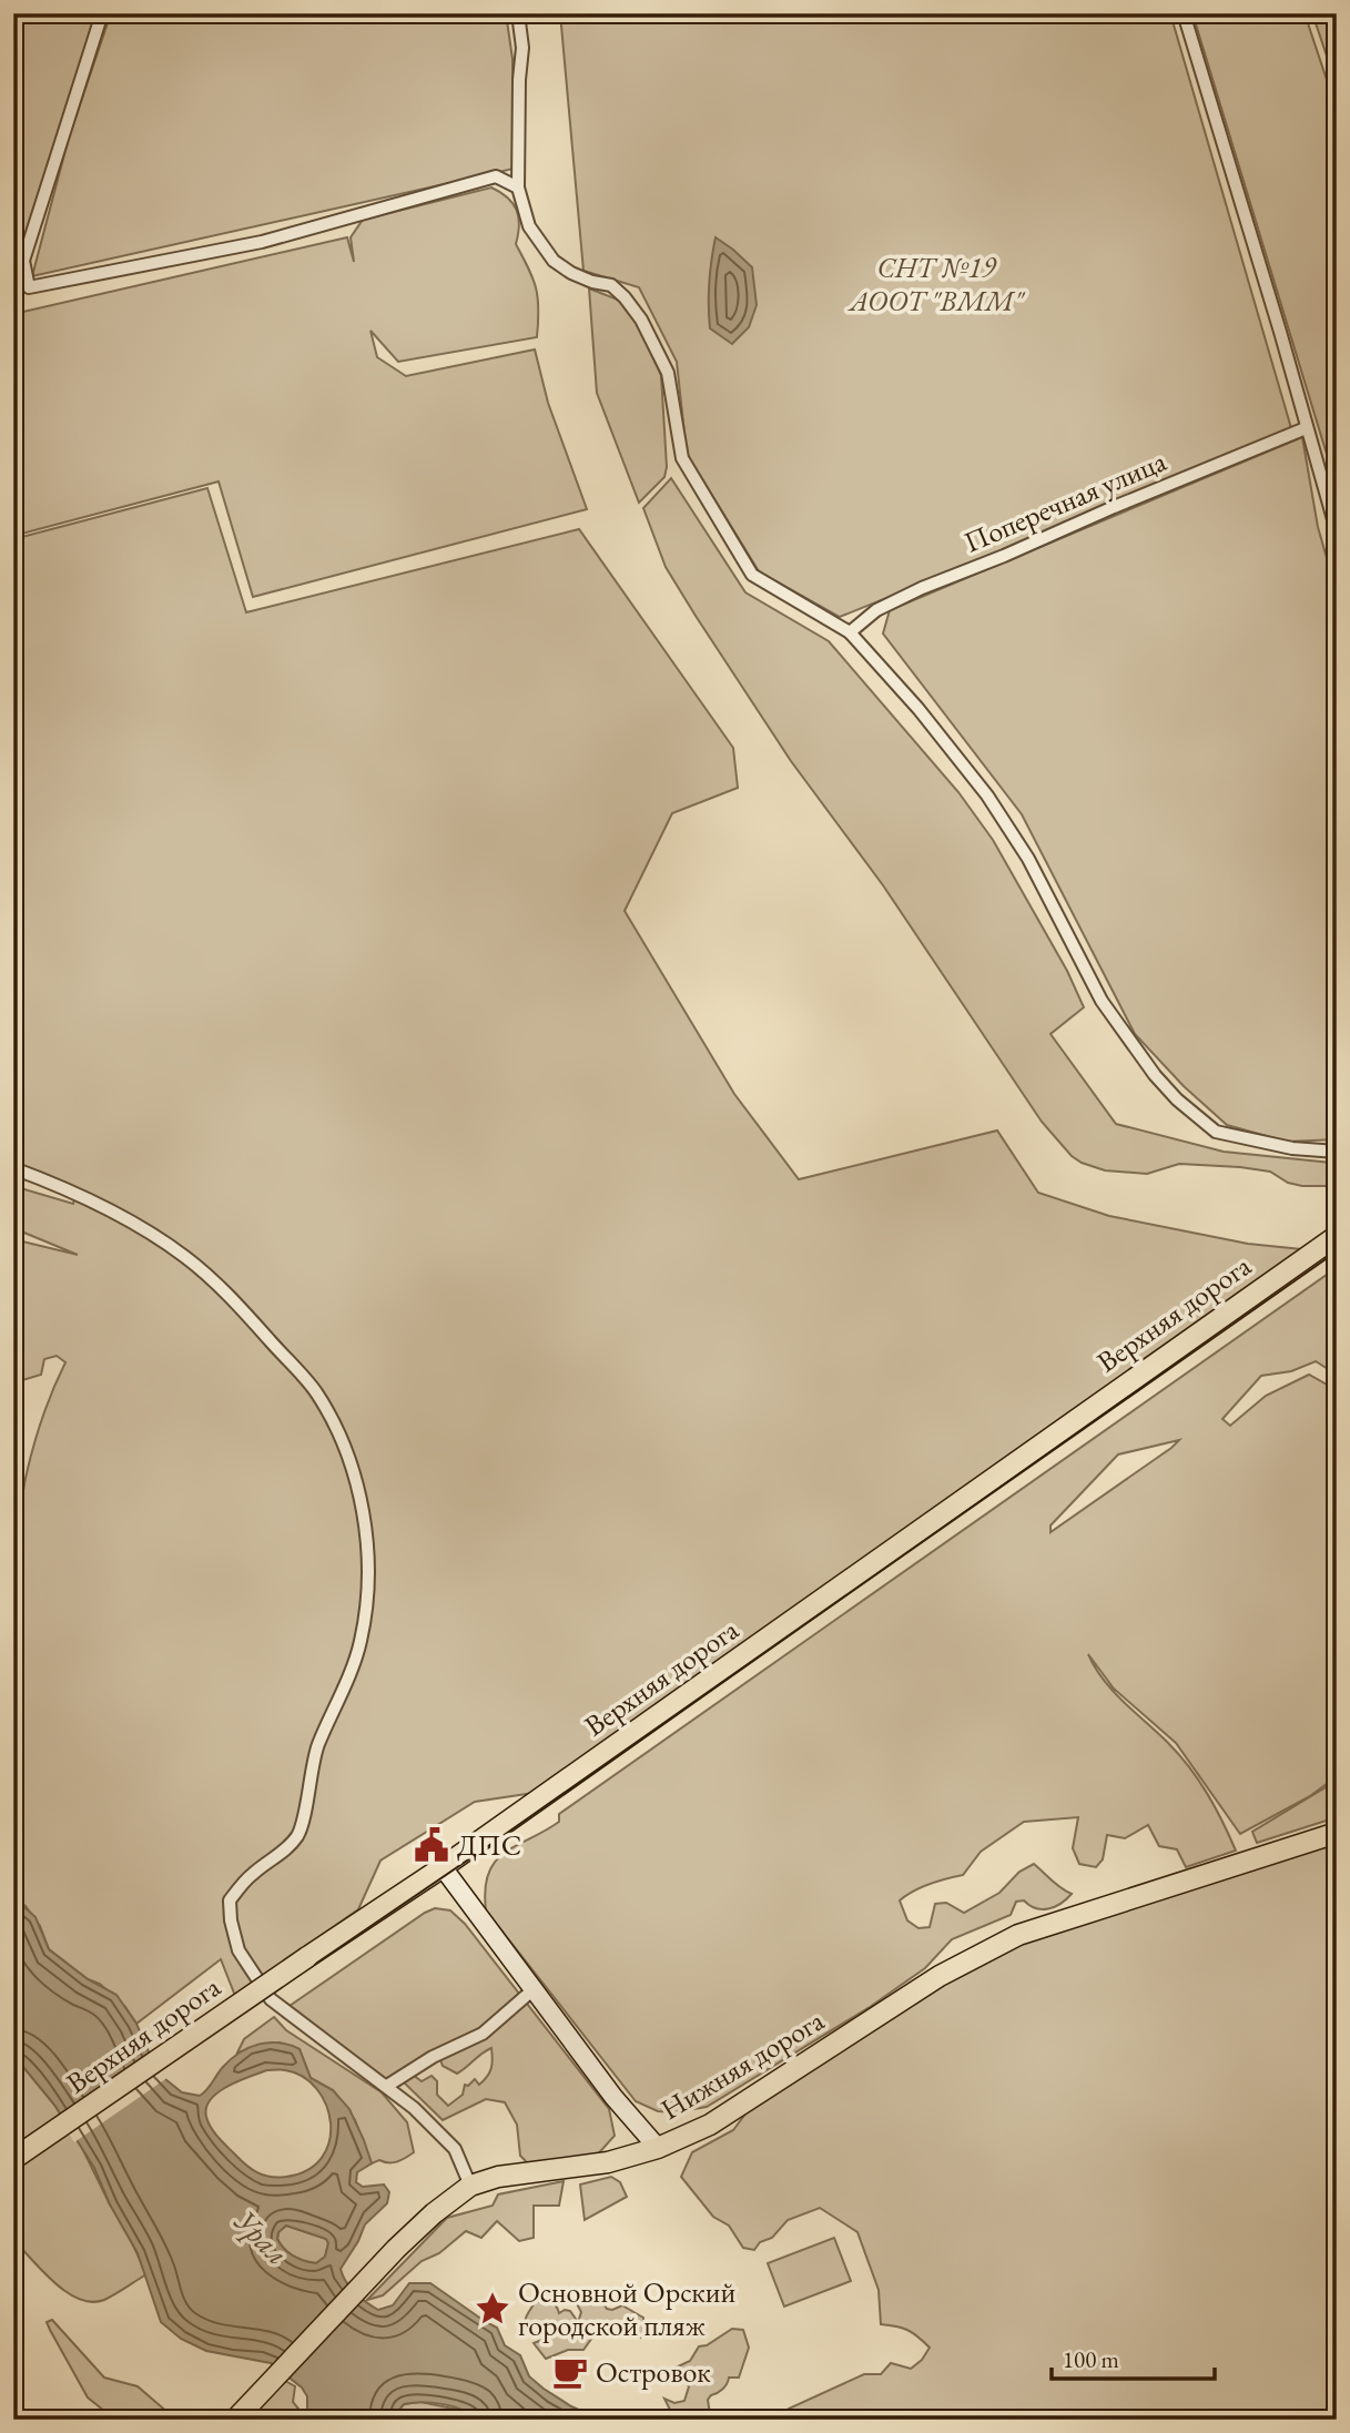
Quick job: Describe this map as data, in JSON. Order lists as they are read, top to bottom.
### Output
{
  "streets": {
    "main road": ["Верхняя дорога", "Нижняя дорога"],
    "street": ["Поперечная улица"]
  },
  "water": ["Урал"],
  "parks": ["СНТ №19 АООТ \"ВММ\""],
  "places": {
    "public building": ["ДПС"],
    "place": ["Основной Орский городской пляж"],
    "cafe": ["Островок"]
  },
  "scale_bar": "100 m"
}
